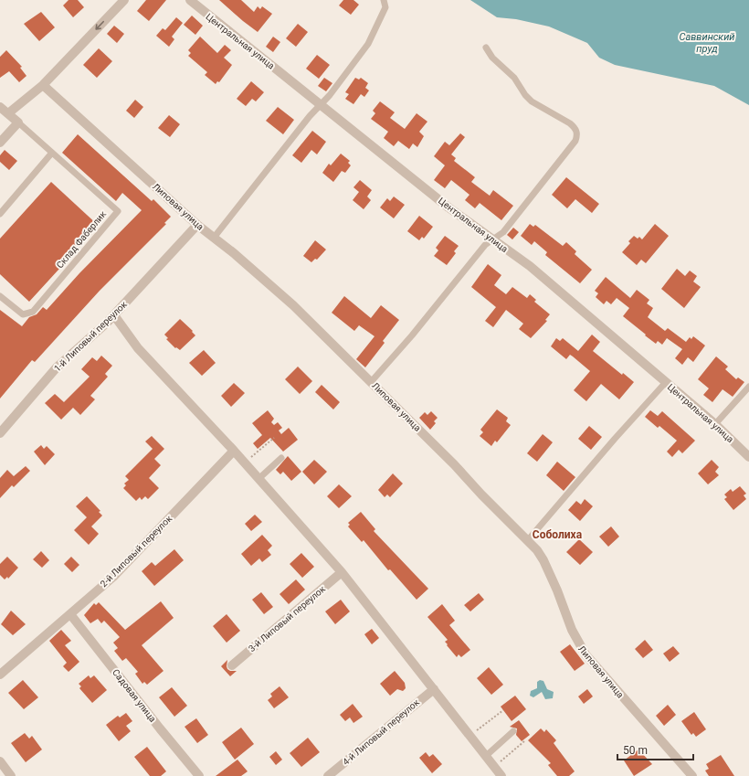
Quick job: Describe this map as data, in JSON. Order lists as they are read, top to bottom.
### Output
{
  "streets": {
    "street": [
      "Центральная улица",
      "Липовая улица",
      "1-й Липовый переулок",
      "2-й Липовый переулок",
      "3-й Липовый переулок",
      "Садовая улица",
      "4-й Липовый переулок"
    ],
    "lane": ["Склад Фаберлик"]
  },
  "crossings": [
    ["Липовая улица", "1-й Липовый переулок"],
    ["2-й Липовый переулок", "Садовая улица"]
  ],
  "districts": ["Соболиха"],
  "water": ["Саввинский пруд"],
  "scale_bar": "50 m"
}
